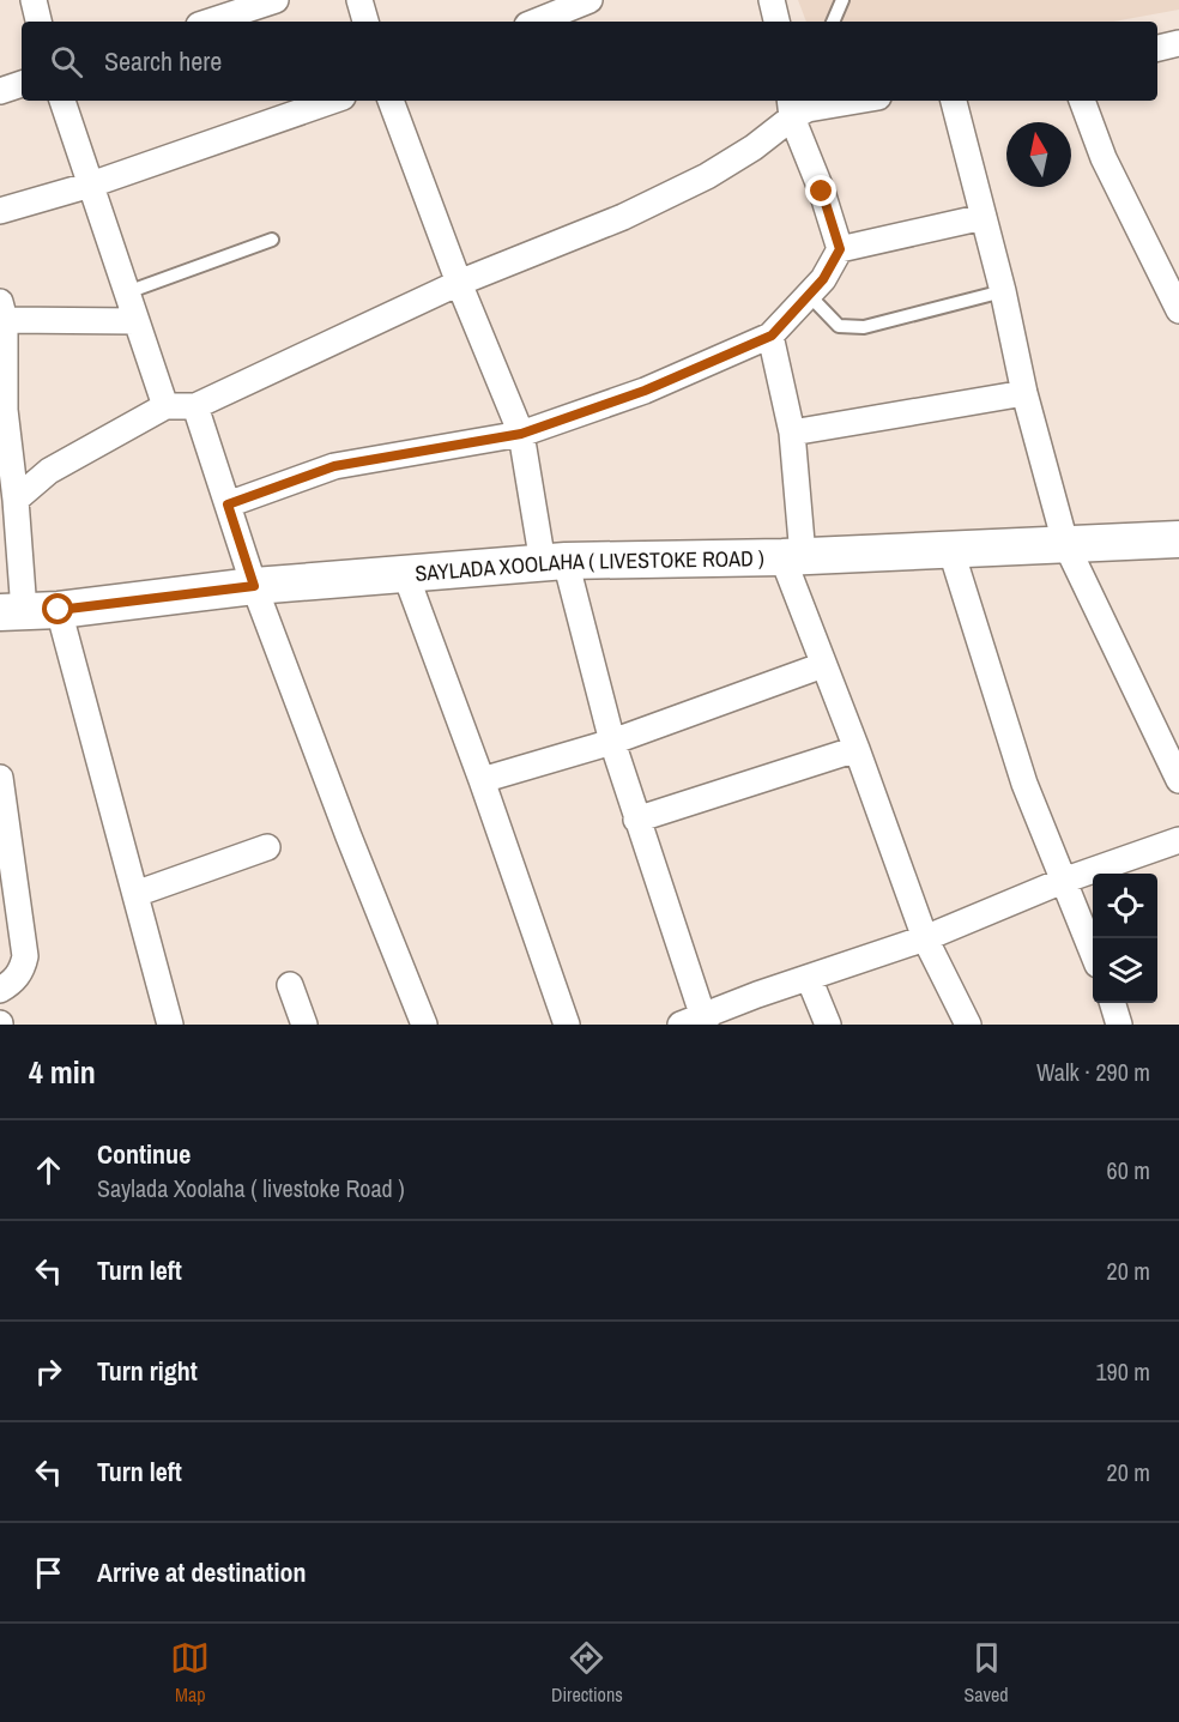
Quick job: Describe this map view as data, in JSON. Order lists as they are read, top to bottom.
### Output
{
  "streets": {
    "street": ["SAYLADA XOOLAHA ( LIVESTOKE ROAD )"]
  },
  "north": "top",
  "page": {
    "search": "Search here",
    "heading": ["4 min", "Walk · 290 m"],
    "list": [
      ["Continue", "Saylada Xoolaha ( livestoke Road )", "60 m"],
      ["Turn left", "20 m"],
      ["Turn right", "190 m"],
      ["Turn left", "20 m"],
      "Arrive at destination"
    ],
    "nav": ["Map", "Directions", "Saved"]
  }
}
